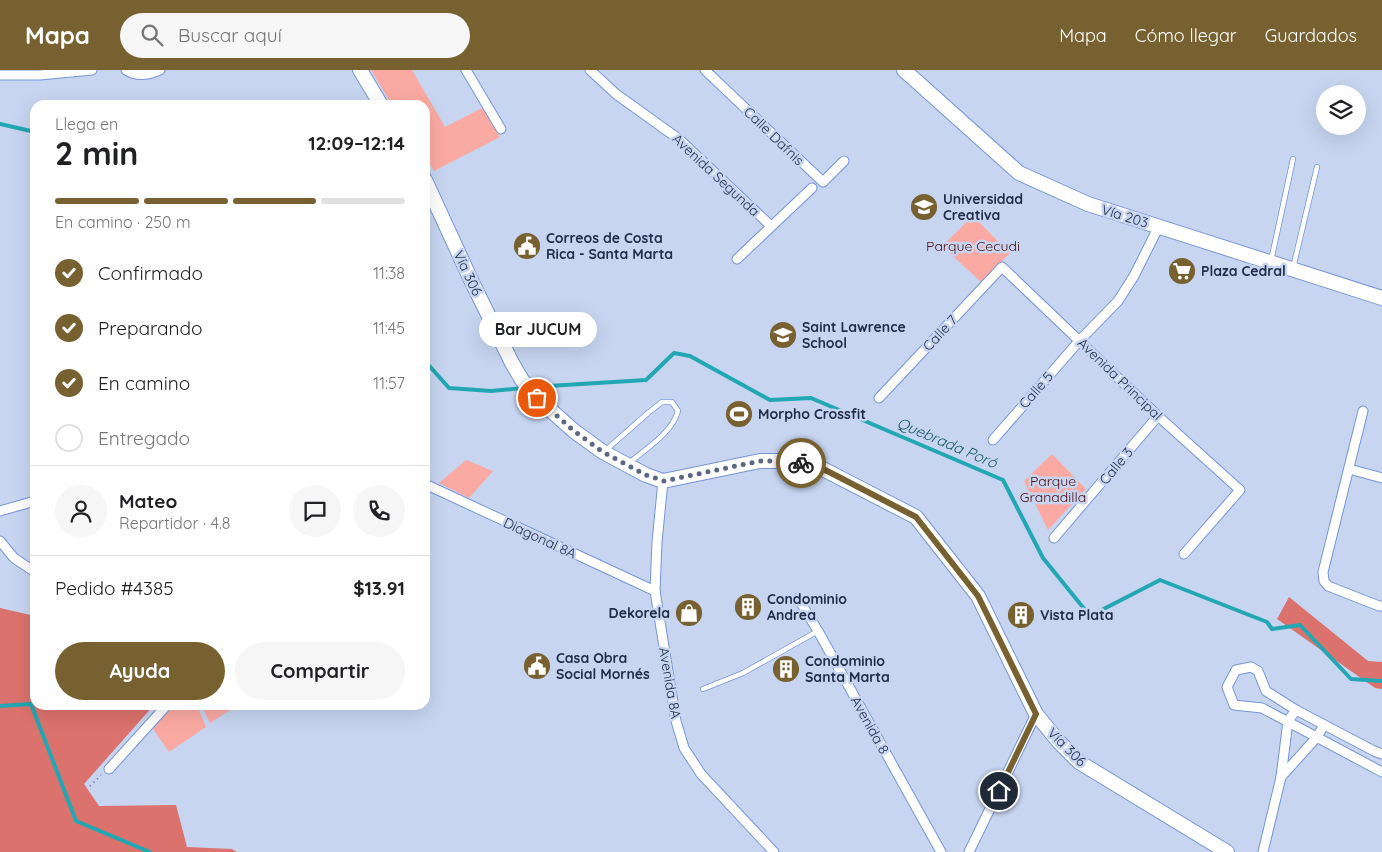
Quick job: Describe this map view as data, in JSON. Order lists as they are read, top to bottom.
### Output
{
  "streets": {
    "street": [
      "Calle Dafnis",
      "Avenida Segunda",
      "Vía 203",
      "Vía 306",
      "Calle 7",
      "Avenida Principal",
      "Calle 5",
      "Calle 3",
      "Diagonal 8A",
      "Avenida 8A",
      "Avenida 8"
    ]
  },
  "crossings": [
    ["Vía 203", "Calle 5"],
    ["Vía 306", "Avenida 8A"],
    ["Calle 7", "Avenida Principal"],
    ["Avenida Principal", "Calle 5"],
    ["Avenida Principal", "Calle 3"],
    ["Diagonal 8A", "Avenida 8A"]
  ],
  "water": ["Quebrada Poró"],
  "parks": ["Parque Cecudi", "Parque Granadilla"],
  "places": {
    "school or university": ["Universidad Creativa", "Saint Lawrence School"],
    "public building": ["Correos de Costa Rica - Santa Marta", "Casa Obra Social Mornés"],
    "supermarket": ["Plaza Cedral"],
    "other": ["Bar JUCUM"],
    "sports": ["Morpho Crossfit"],
    "building": ["Condominio Andrea", "Vista Plata", "Condominio Santa Marta"],
    "shop": ["Dekorela"]
  },
  "page": {
    "header": "Mapa",
    "search": "Buscar aquí",
    "nav": ["Mapa", "Cómo llegar", "Guardados"],
    "heading": ["2 min", "Llega en", "12:09–12:14"],
    "panel": [
      "Mateo",
      "Repartidor · 4.8",
      "Pedido #4385",
      "$13.91"
    ],
    "bar": "En camino · 250 m",
    "list": [
      ["Confirmado", "11:38"],
      ["Preparando", "11:45"],
      ["En camino", "11:57"],
      "Entregado"
    ],
    "bubble": "Bar JUCUM",
    "buttons": ["Ayuda", "Compartir"]
  }
}
